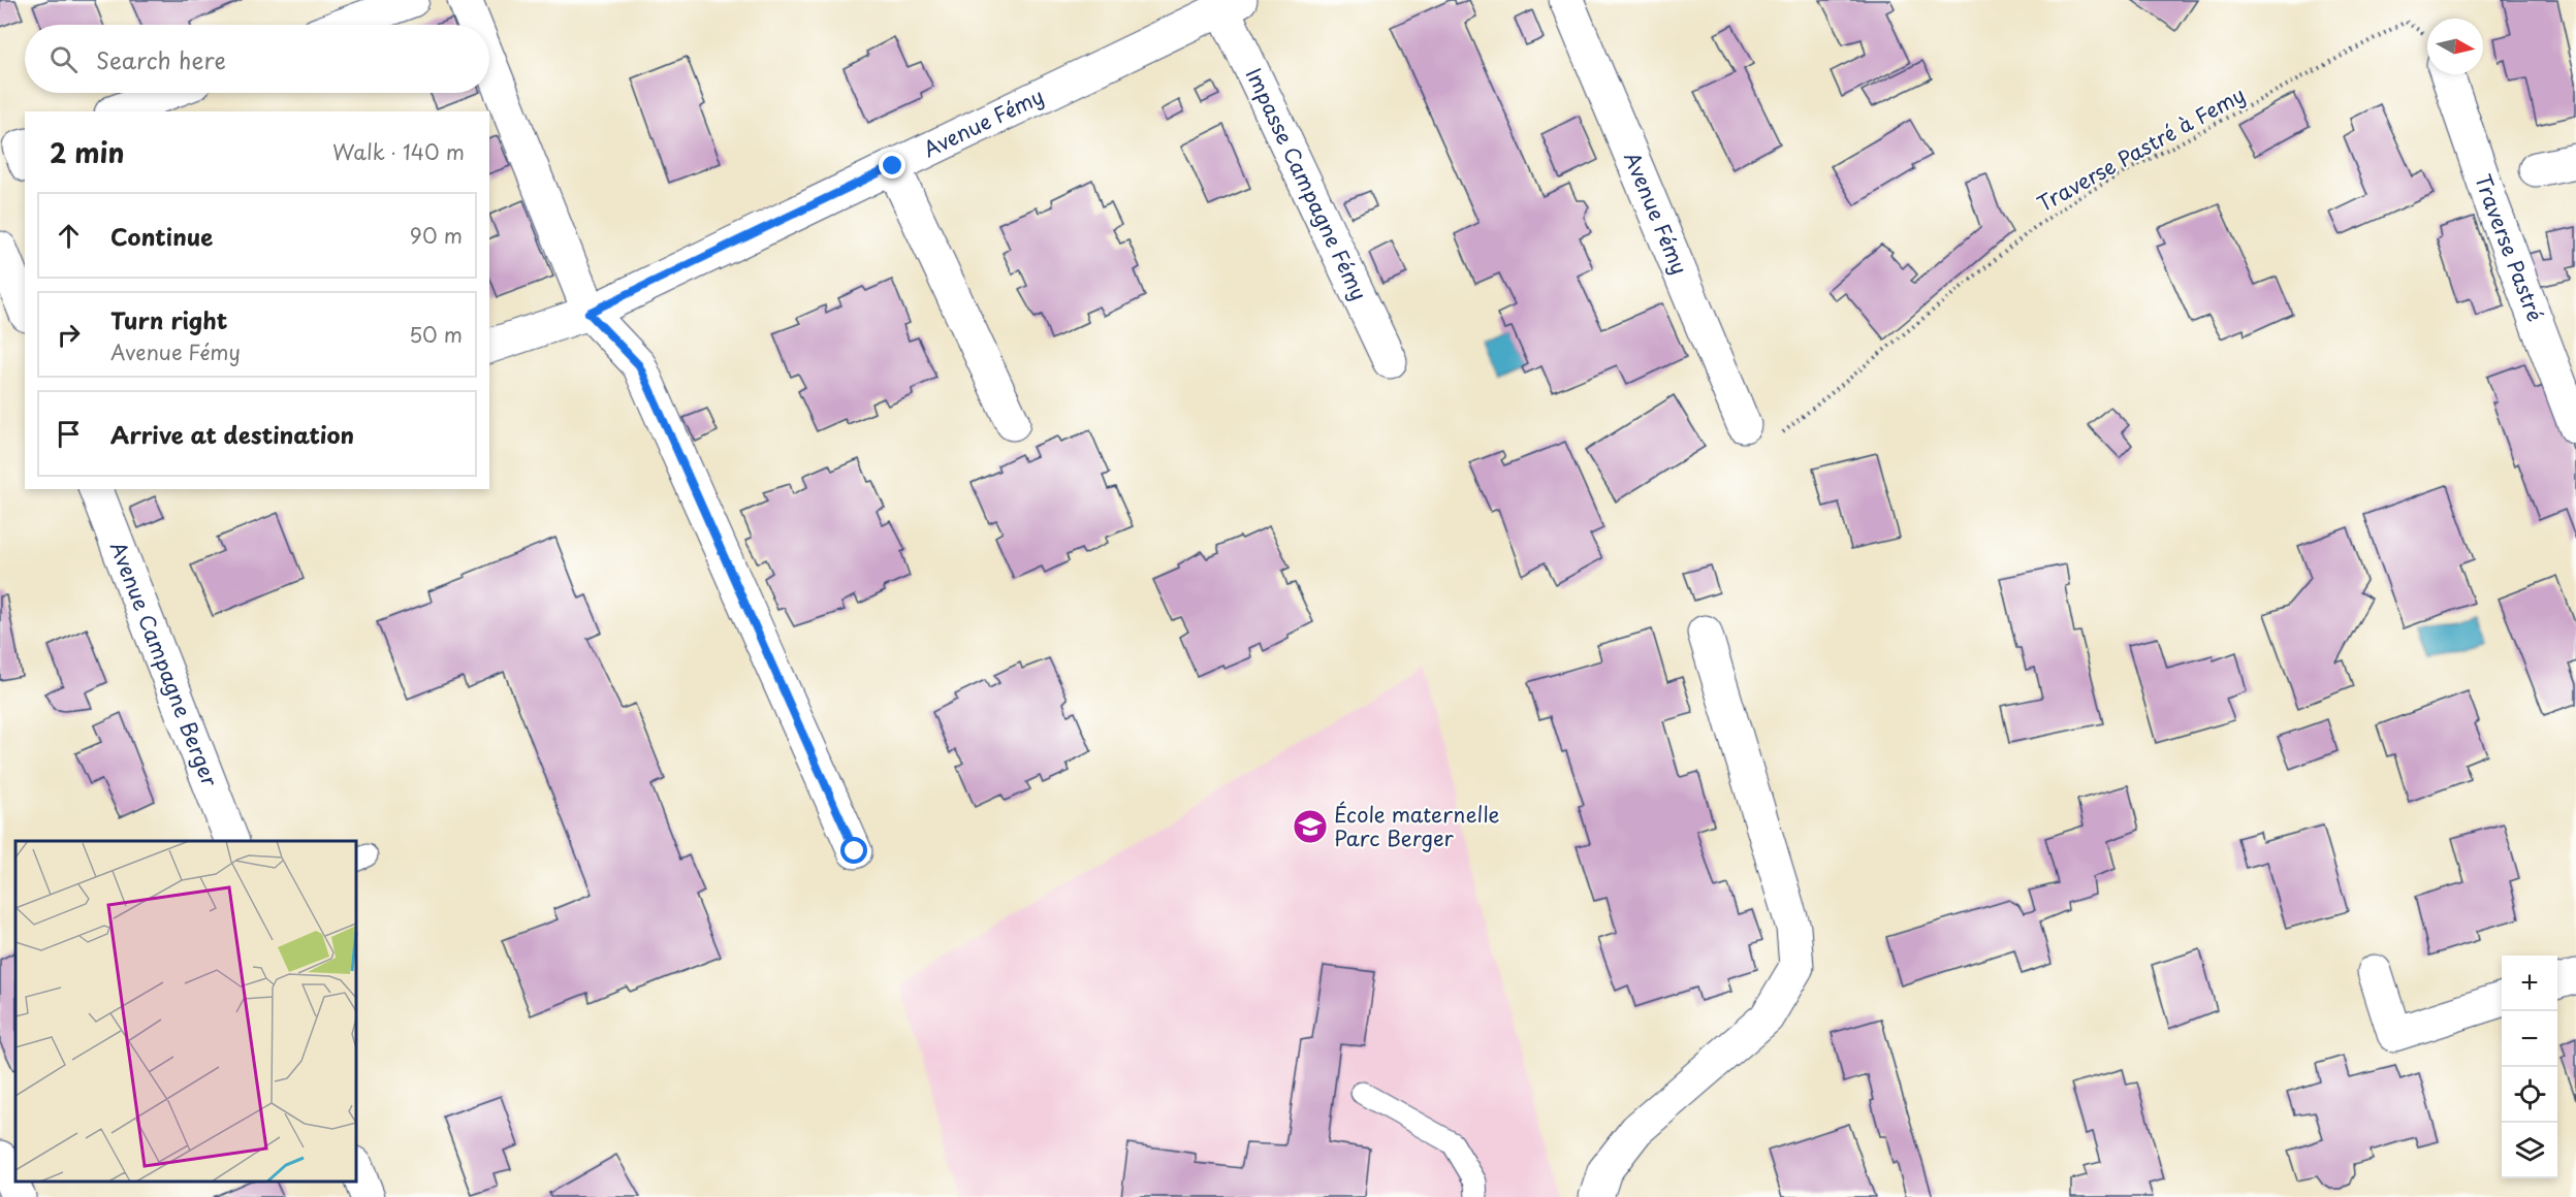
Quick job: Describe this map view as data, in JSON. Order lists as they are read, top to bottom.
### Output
{
  "streets": {
    "street": [
      "Avenue Fémy",
      "Impasse Campagne Fémy",
      "Traverse Pastré",
      "Avenue Campagne Berger"
    ],
    "path": ["Traverse Pastré à Femy"]
  },
  "crossings": [
    ["Avenue Fémy", "Traverse Pastré à Femy"],
    ["Avenue Fémy", "Impasse Campagne Fémy"]
  ],
  "places": {
    "school or university": ["École maternelle Parc Berger"]
  },
  "north": "right",
  "page": {
    "search": "Search here",
    "heading": ["2 min", "Walk · 140 m"],
    "list": [
      ["Continue", "90 m"],
      ["Turn right", "Avenue Fémy", "50 m"],
      "Arrive at destination"
    ],
    "map_buttons": ["+", "−"]
  }
}
